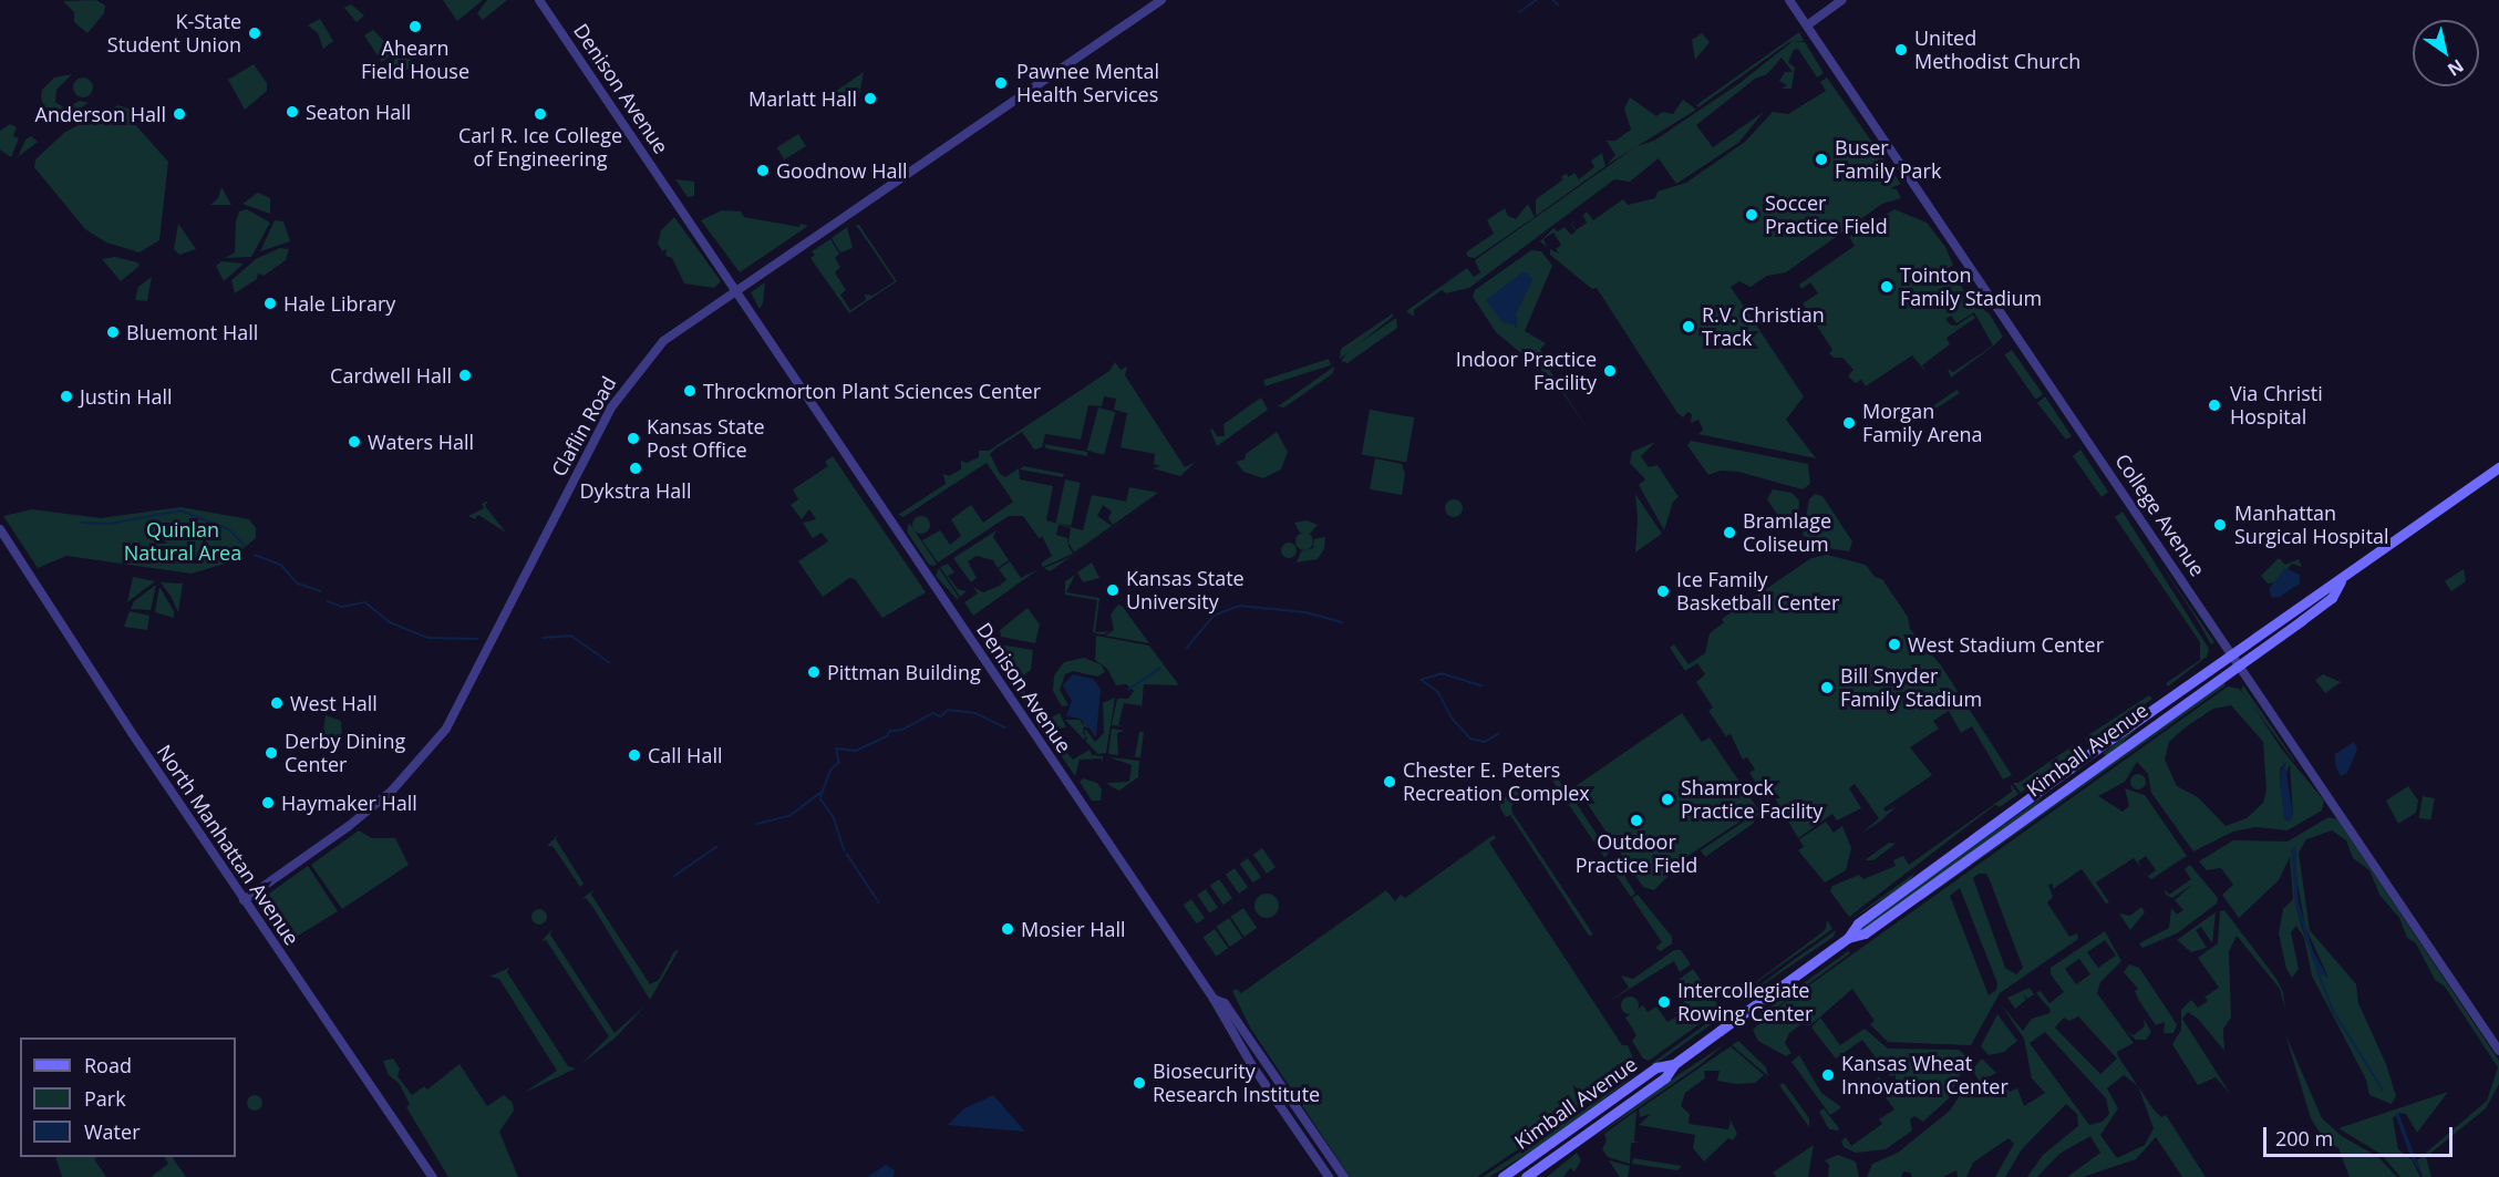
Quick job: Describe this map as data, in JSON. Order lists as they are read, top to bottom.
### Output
{
  "streets": {
    "main road": ["Kimball Avenue"],
    "street": [
      "Denison Avenue",
      "Claflin Road",
      "College Avenue",
      "North Manhattan Avenue"
    ]
  },
  "crossings": [
    ["Denison Avenue", "Claflin Road"],
    ["Claflin Road", "North Manhattan Avenue"],
    ["College Avenue", "Kimball Avenue"]
  ],
  "parks": ["Quinlan Natural Area"],
  "places": [
    "Ahearn Field House",
    "K-State Student Union",
    "United Methodist Church",
    "Pawnee Mental Health Services",
    "Marlatt Hall",
    "Seaton Hall",
    "Anderson Hall",
    "Carl R. Ice College of Engineering",
    "Buser Family Park",
    "Goodnow Hall",
    "Soccer Practice Field",
    "Tointon Family Stadium",
    "Hale Library",
    "R.V. Christian Track",
    "Bluemont Hall",
    "Indoor Practice Facility",
    "Cardwell Hall",
    "Throckmorton Plant Sciences Center",
    "Justin Hall",
    "Via Christi Hospital",
    "Morgan Family Arena",
    "Kansas State Post Office",
    "Waters Hall",
    "Dykstra Hall",
    "Manhattan Surgical Hospital",
    "Bramlage Coliseum",
    "Kansas State University",
    "Ice Family Basketball Center",
    "West Stadium Center",
    "Pittman Building",
    "Bill Snyder Family Stadium",
    "West Hall",
    "Derby Dining Center",
    "Call Hall",
    "Chester E. Peters Recreation Complex",
    "Shamrock Practice Facility",
    "Haymaker Hall",
    "Outdoor Practice Field",
    "Mosier Hall",
    "Intercollegiate Rowing Center",
    "Kansas Wheat Innovation Center",
    "Biosecurity Research Institute"
  ],
  "legend": ["Road", "Park", "Water"],
  "scale_bar": "200 m",
  "north": "bottom right"
}
